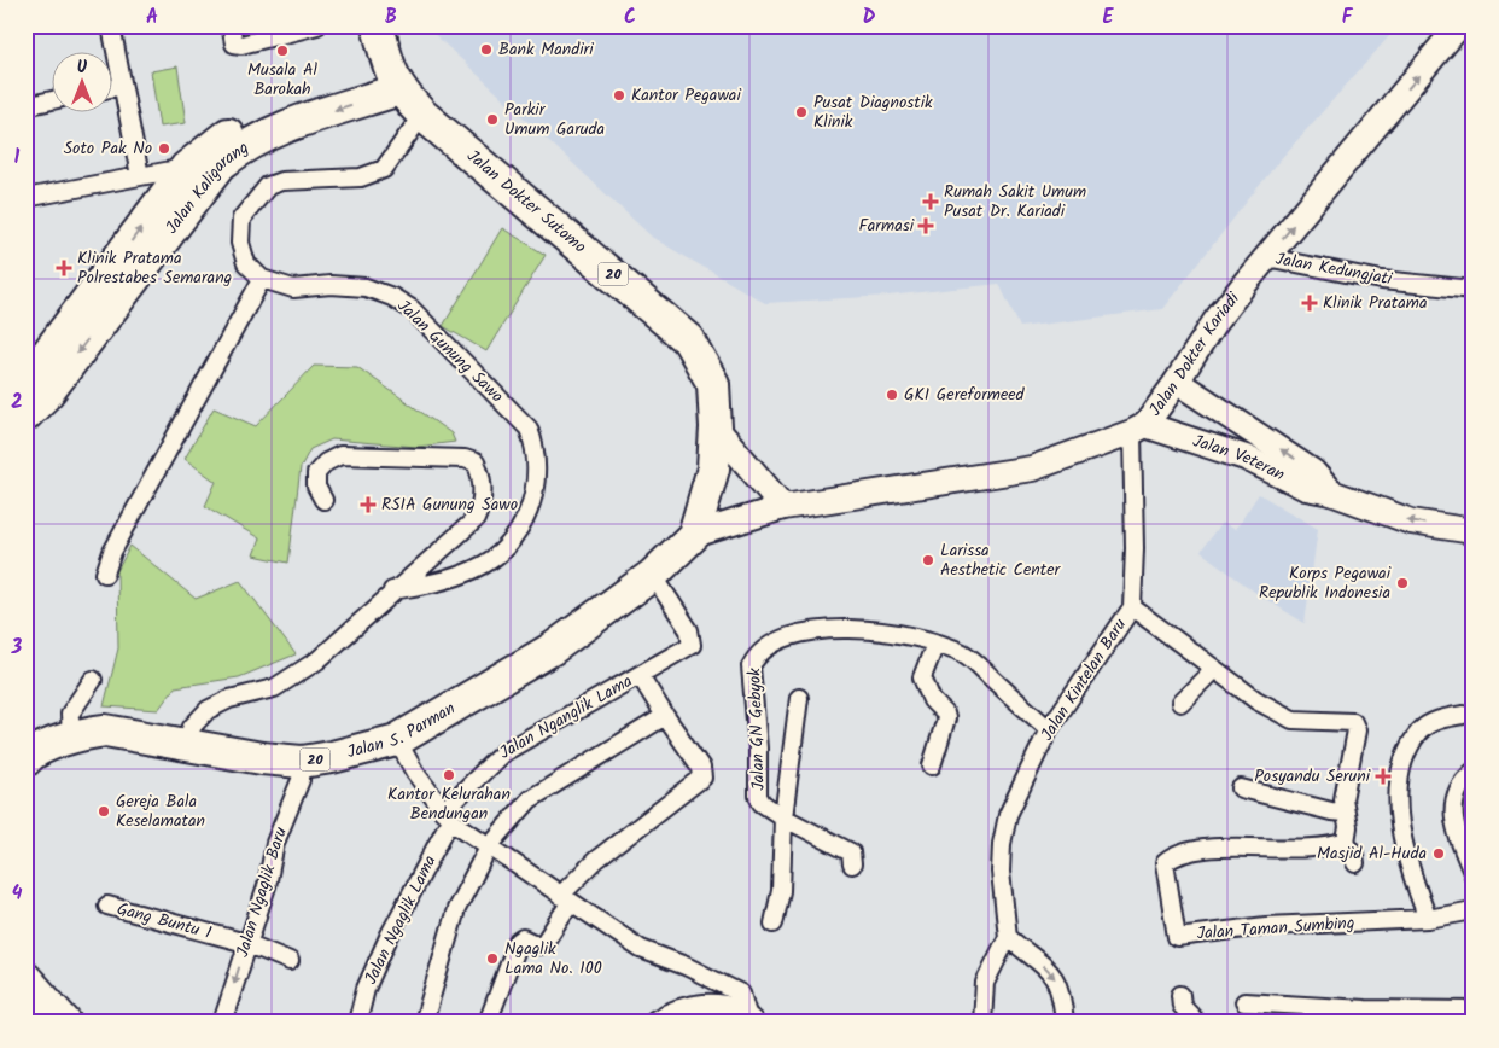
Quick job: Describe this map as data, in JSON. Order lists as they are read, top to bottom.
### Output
{
  "streets": {
    "highway": [
      "Jalan Kaligarang",
      "Jalan Dokter Sutomo",
      "20",
      "Jalan S. Parman"
    ],
    "main road": ["Jalan Dokter Kariadi", "Jalan Veteran"],
    "street": [
      "Jalan Kedungjati",
      "Jalan Gunung Sawo",
      "Jalan Kintelan Baru",
      "Jalan Nganglik Lama",
      "Jalan GN Gebyok",
      "Jalan Ngaglik Baru",
      "Jalan Ngaglik Lama",
      "Gang Buntu 1",
      "Jalan Taman Sumbing"
    ]
  },
  "crossings": [
    ["Jalan Kaligarang", "Jalan Dokter Sutomo"],
    ["Jalan Dokter Sutomo", "Jalan S. Parman"],
    ["Jalan Kedungjati", "Jalan Dokter Kariadi"],
    ["Jalan Dokter Kariadi", "Jalan Veteran"],
    ["Jalan Dokter Kariadi", "Jalan Kintelan Baru"],
    ["Jalan Veteran", "Jalan Kintelan Baru"],
    ["Jalan Kintelan Baru", "Jalan GN Gebyok"],
    ["Jalan Nganglik Lama", "Jalan S. Parman"],
    ["Jalan Nganglik Lama", "Jalan Ngaglik Lama"],
    ["Jalan S. Parman", "Jalan Ngaglik Baru"],
    ["Jalan Ngaglik Baru", "Gang Buntu 1"]
  ],
  "one_way": ["Jalan Dokter Kariadi"],
  "places": {
    "other": [
      "Bank Mandiri",
      "Musala Al Barokah",
      "Kantor Pegawai",
      "Pusat Diagnostik Klinik",
      "Parkir Umum Garuda",
      "Soto Pak No",
      "GKI Gereformeed",
      "Larissa Aesthetic Center",
      "Korps Pegawai Republik Indonesia",
      "Kantor Kelurahan Bendungan",
      "Gereja Bala Keselamatan",
      "Masjid Al-Huda",
      "Ngaglik Lama No. 100"
    ],
    "health": [
      "Rumah Sakit Umum Pusat Dr. Kariadi",
      "Farmasi",
      "Klinik Pratama Polrestabes Semarang",
      "Klinik Pratama",
      "RSIA Gunung Sawo",
      "Posyandu Seruni"
    ]
  },
  "north": "top",
  "grid": {
    "columns": [
      "A",
      "B",
      "C",
      "D",
      "E",
      "F"
    ],
    "rows": [
      "1",
      "2",
      "3",
      "4"
    ]
  }
}
